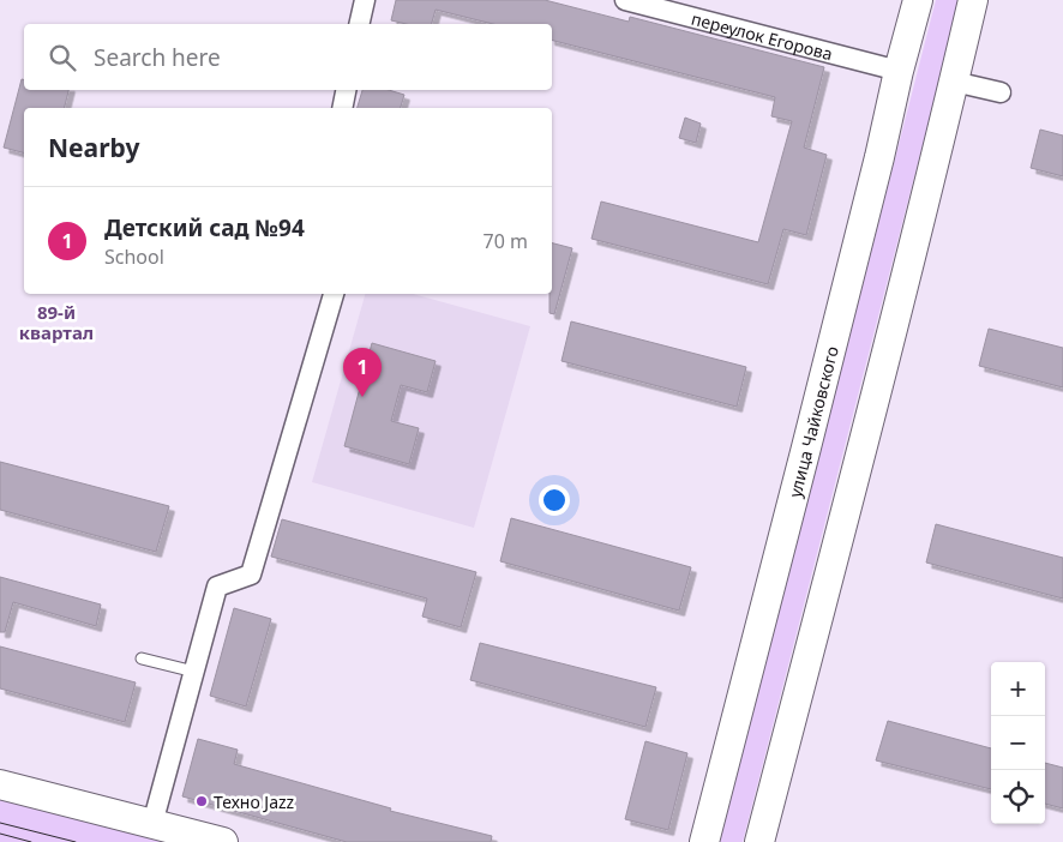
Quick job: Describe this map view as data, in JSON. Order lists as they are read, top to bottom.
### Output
{
  "streets": {
    "main road": ["улица Чайковского"],
    "street": ["переулок Егорова"]
  },
  "crossings": [
    ["переулок Егорова", "улица Чайковского"]
  ],
  "districts": ["89-й квартал"],
  "places": ["Техно Jazz"],
  "page": {
    "search": "Search here",
    "heading": "Nearby",
    "list": [
      {
        "mark": "1",
        "name": "Детский сад №94",
        "note": "School",
        "value": "70 m"
      }
    ],
    "pins": "1",
    "map_buttons": ["+", "−"]
  }
}
